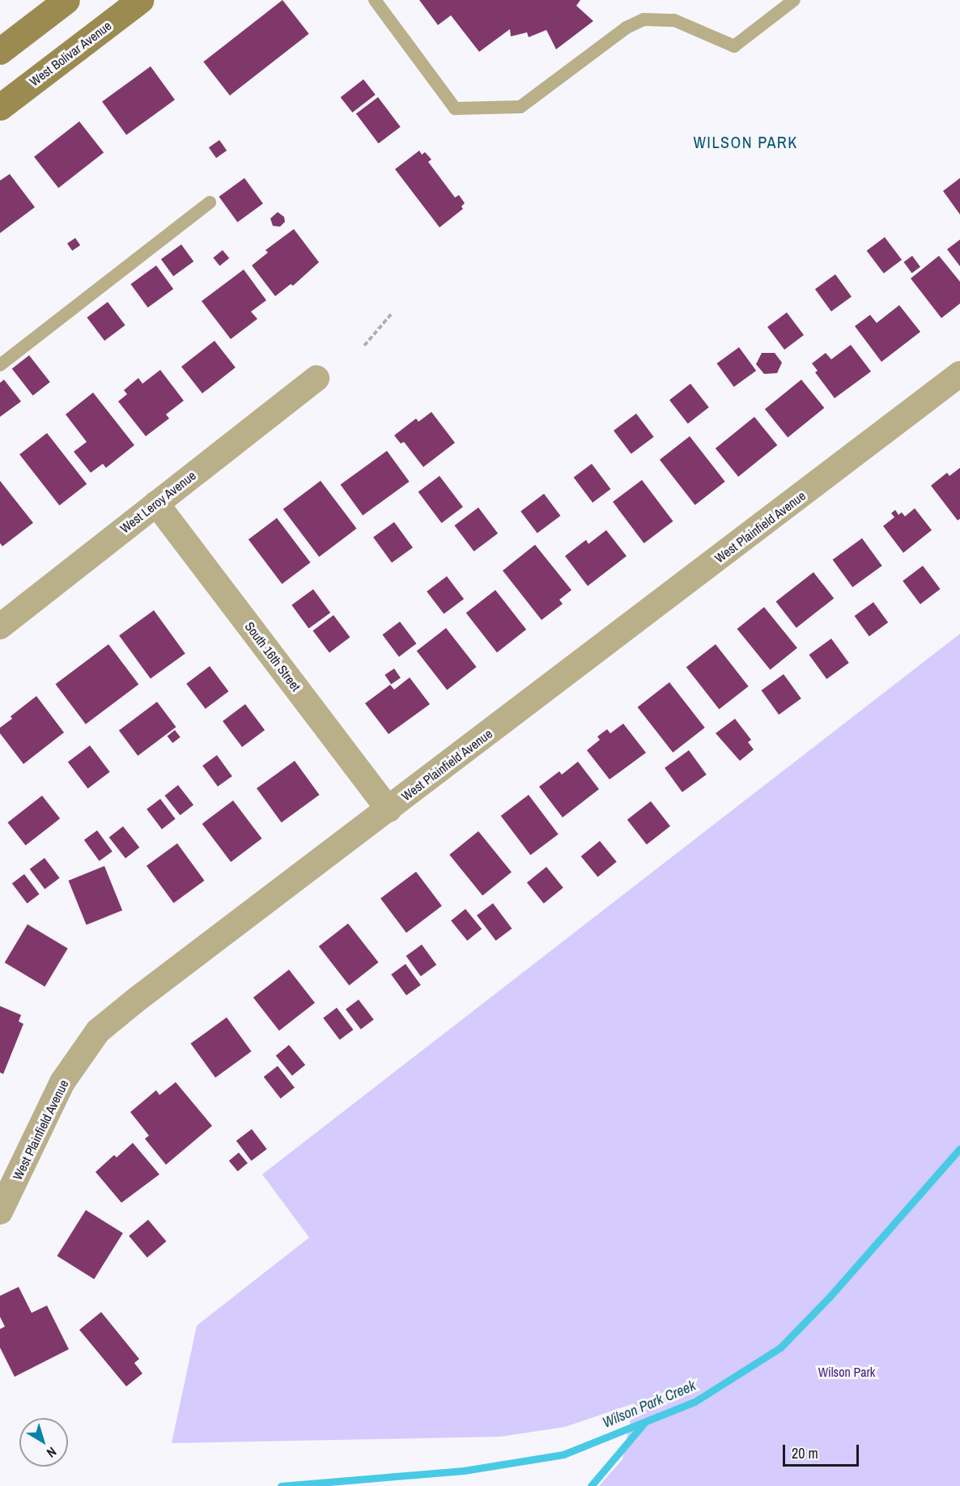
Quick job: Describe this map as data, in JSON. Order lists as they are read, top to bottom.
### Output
{
  "streets": {
    "street": [
      "West Bolivar Avenue",
      "West Leroy Avenue",
      "West Plainfield Avenue",
      "South 16th Street"
    ]
  },
  "crossings": [
    ["West Leroy Avenue", "South 16th Street"],
    ["West Plainfield Avenue", "South 16th Street"]
  ],
  "districts": ["WILSON PARK"],
  "water": ["Wilson Park Creek"],
  "parks": ["Wilson Park"],
  "scale_bar": "20 m",
  "north": "bottom right"
}
